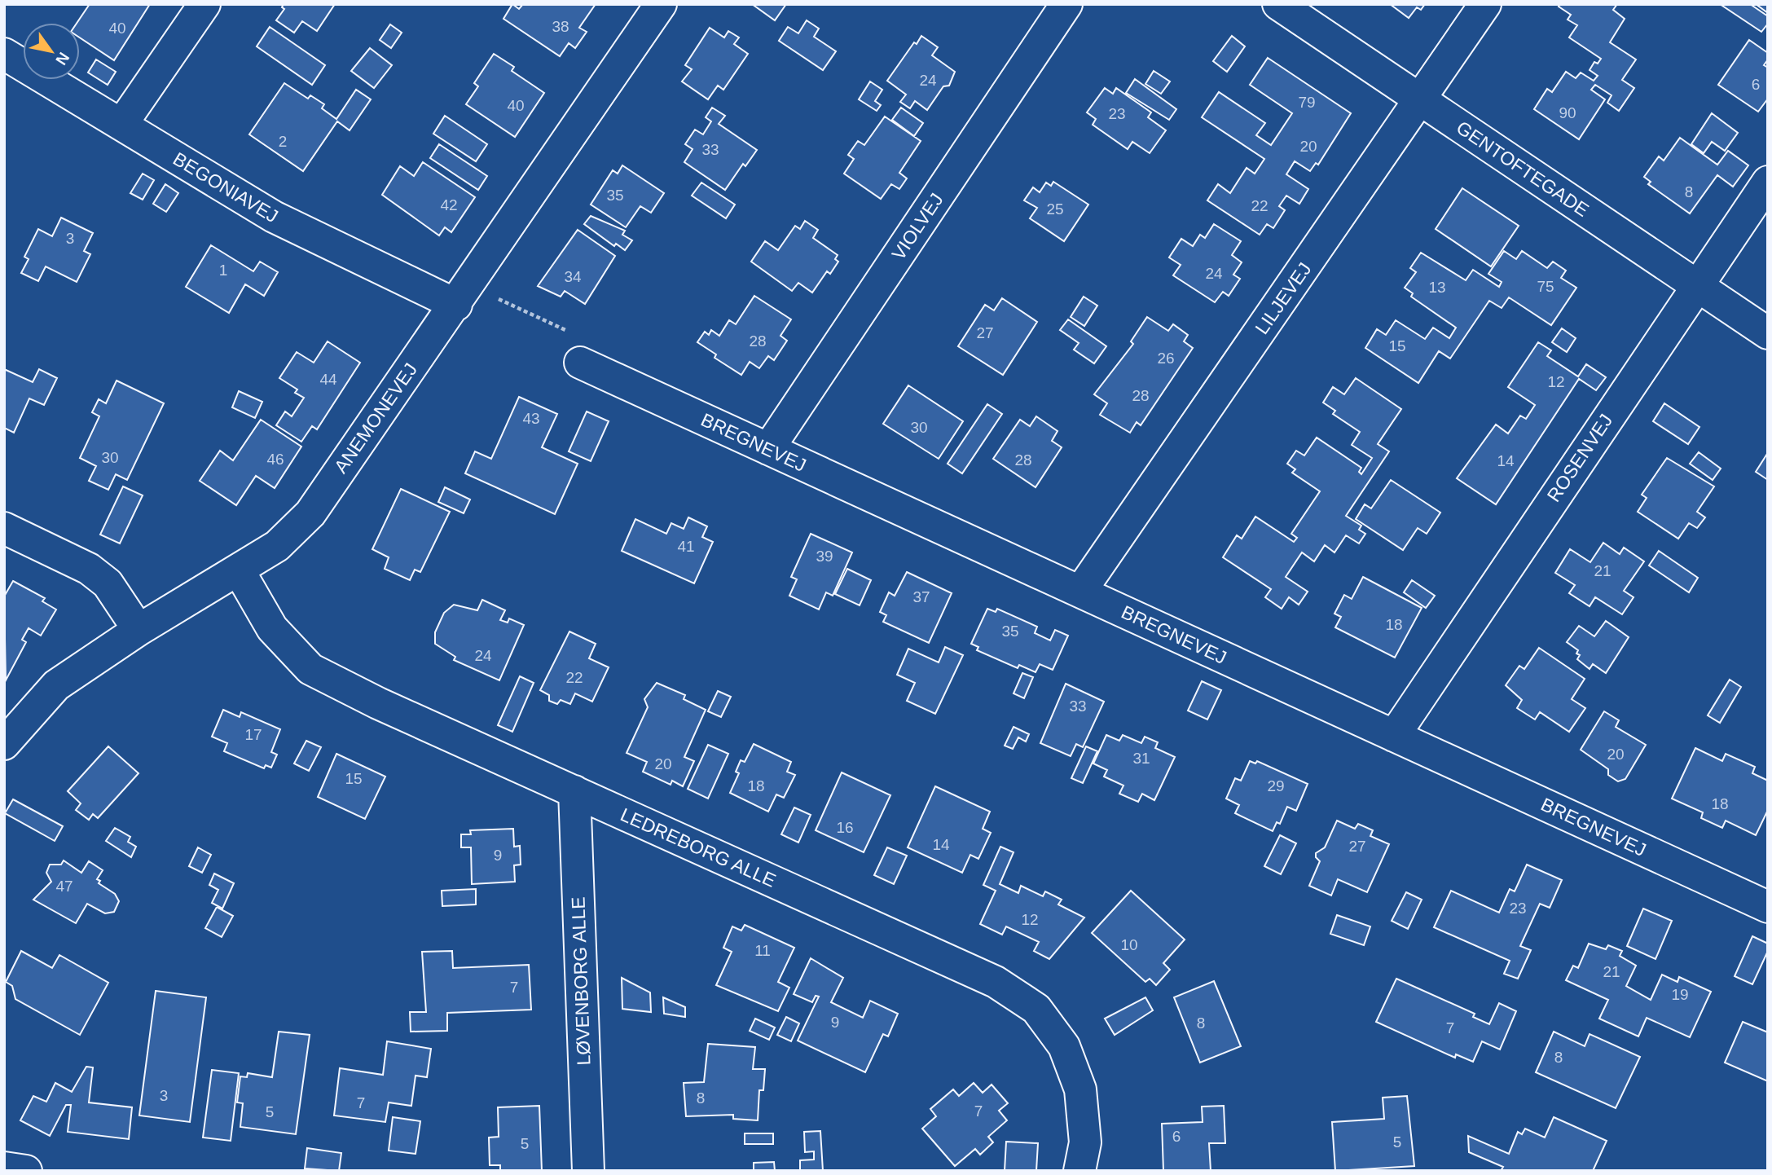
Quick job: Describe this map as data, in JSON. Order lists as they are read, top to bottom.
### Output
{
  "streets": {
    "street": [
      "GENTOFTEGADE",
      "BEGONIAVEJ",
      "VIOLVEJ",
      "LILJEVEJ",
      "ANEMONEVEJ",
      "BREGNEVEJ",
      "ROSENVEJ",
      "LEDREBORG ALLE",
      "LØVENBORG ALLE"
    ]
  },
  "crossings": [
    ["GENTOFTEGADE", "LILJEVEJ"],
    ["GENTOFTEGADE", "ROSENVEJ"],
    ["BEGONIAVEJ", "ANEMONEVEJ"],
    ["VIOLVEJ", "BREGNEVEJ"],
    ["LILJEVEJ", "BREGNEVEJ"],
    ["ANEMONEVEJ", "LEDREBORG ALLE"],
    ["BREGNEVEJ", "ROSENVEJ"],
    ["LEDREBORG ALLE", "LØVENBORG ALLE"]
  ],
  "house_numbers": [
    "38",
    "40",
    "24",
    "6",
    "79",
    "40",
    "90",
    "23",
    "2",
    "20",
    "33",
    "8",
    "35",
    "42",
    "22",
    "25",
    "3",
    "1",
    "24",
    "34",
    "75",
    "13",
    "27",
    "28",
    "15",
    "26",
    "44",
    "12",
    "28",
    "43",
    "30",
    "30",
    "46",
    "28",
    "14",
    "41",
    "39",
    "21",
    "37",
    "18",
    "35",
    "24",
    "22",
    "33",
    "17",
    "20",
    "31",
    "20",
    "15",
    "18",
    "29",
    "18",
    "16",
    "14",
    "27",
    "9",
    "47",
    "23",
    "12",
    "10",
    "11",
    "21",
    "7",
    "19",
    "9",
    "8",
    "7",
    "8",
    "3",
    "8",
    "7",
    "7",
    "5",
    "6",
    "5",
    "5"
  ],
  "north": "bottom right"
}
